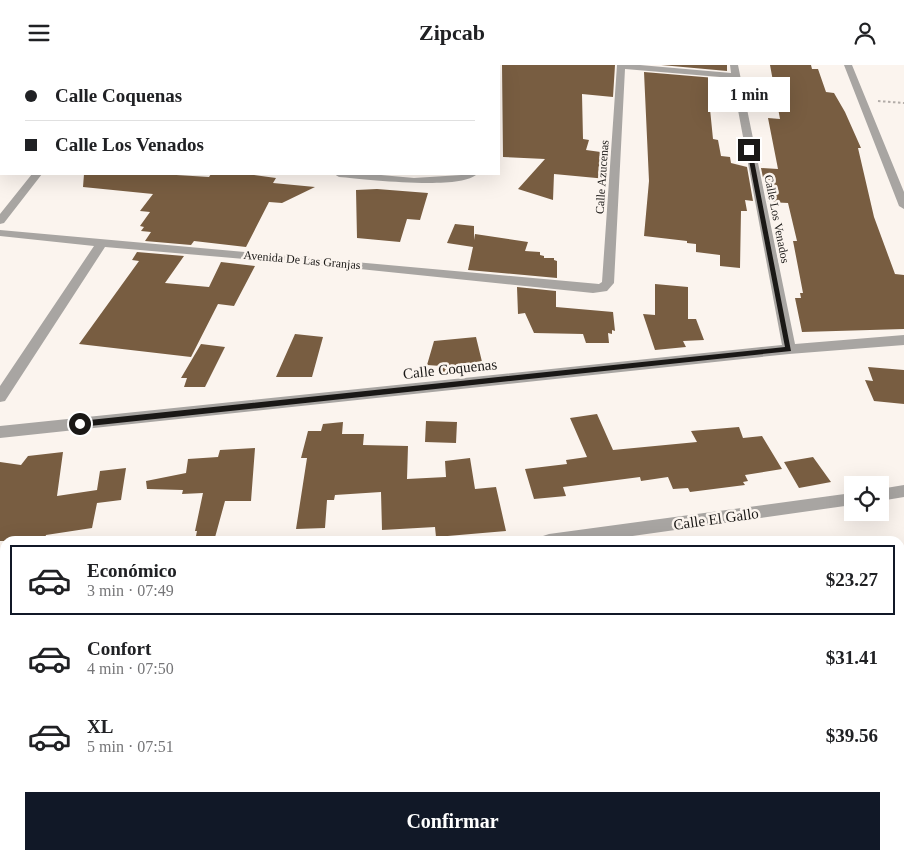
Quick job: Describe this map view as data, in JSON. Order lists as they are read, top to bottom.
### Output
{
  "streets": {
    "street": [
      "Calle Azucenas",
      "Calle Los Venados",
      "Avenida De Las Granjas",
      "Calle Coquenas",
      "Calle El Gallo"
    ]
  },
  "crossings": [
    ["Calle Azucenas", "Avenida De Las Granjas"],
    ["Calle Los Venados", "Calle Coquenas"]
  ],
  "page": {
    "header": "Zipcab",
    "banner": ["Calle Coquenas", "Calle Los Venados"],
    "bubble": "1 min",
    "list": [
      {
        "name": "Económico",
        "note": "3 min · 07:49",
        "value": "$23.27"
      },
      {
        "name": "Confort",
        "note": "4 min · 07:50",
        "value": "$31.41"
      },
      {
        "name": "XL",
        "note": "5 min · 07:51",
        "value": "$39.56"
      }
    ],
    "buttons": "Confirmar"
  }
}
